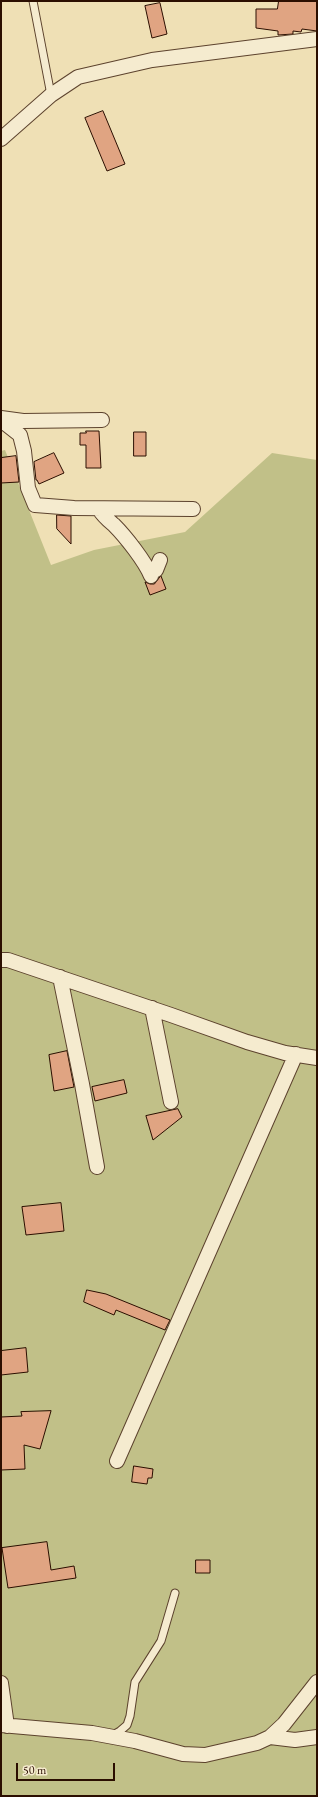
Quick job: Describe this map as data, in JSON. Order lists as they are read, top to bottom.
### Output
{
  "scale_bar": "50 m"
}
